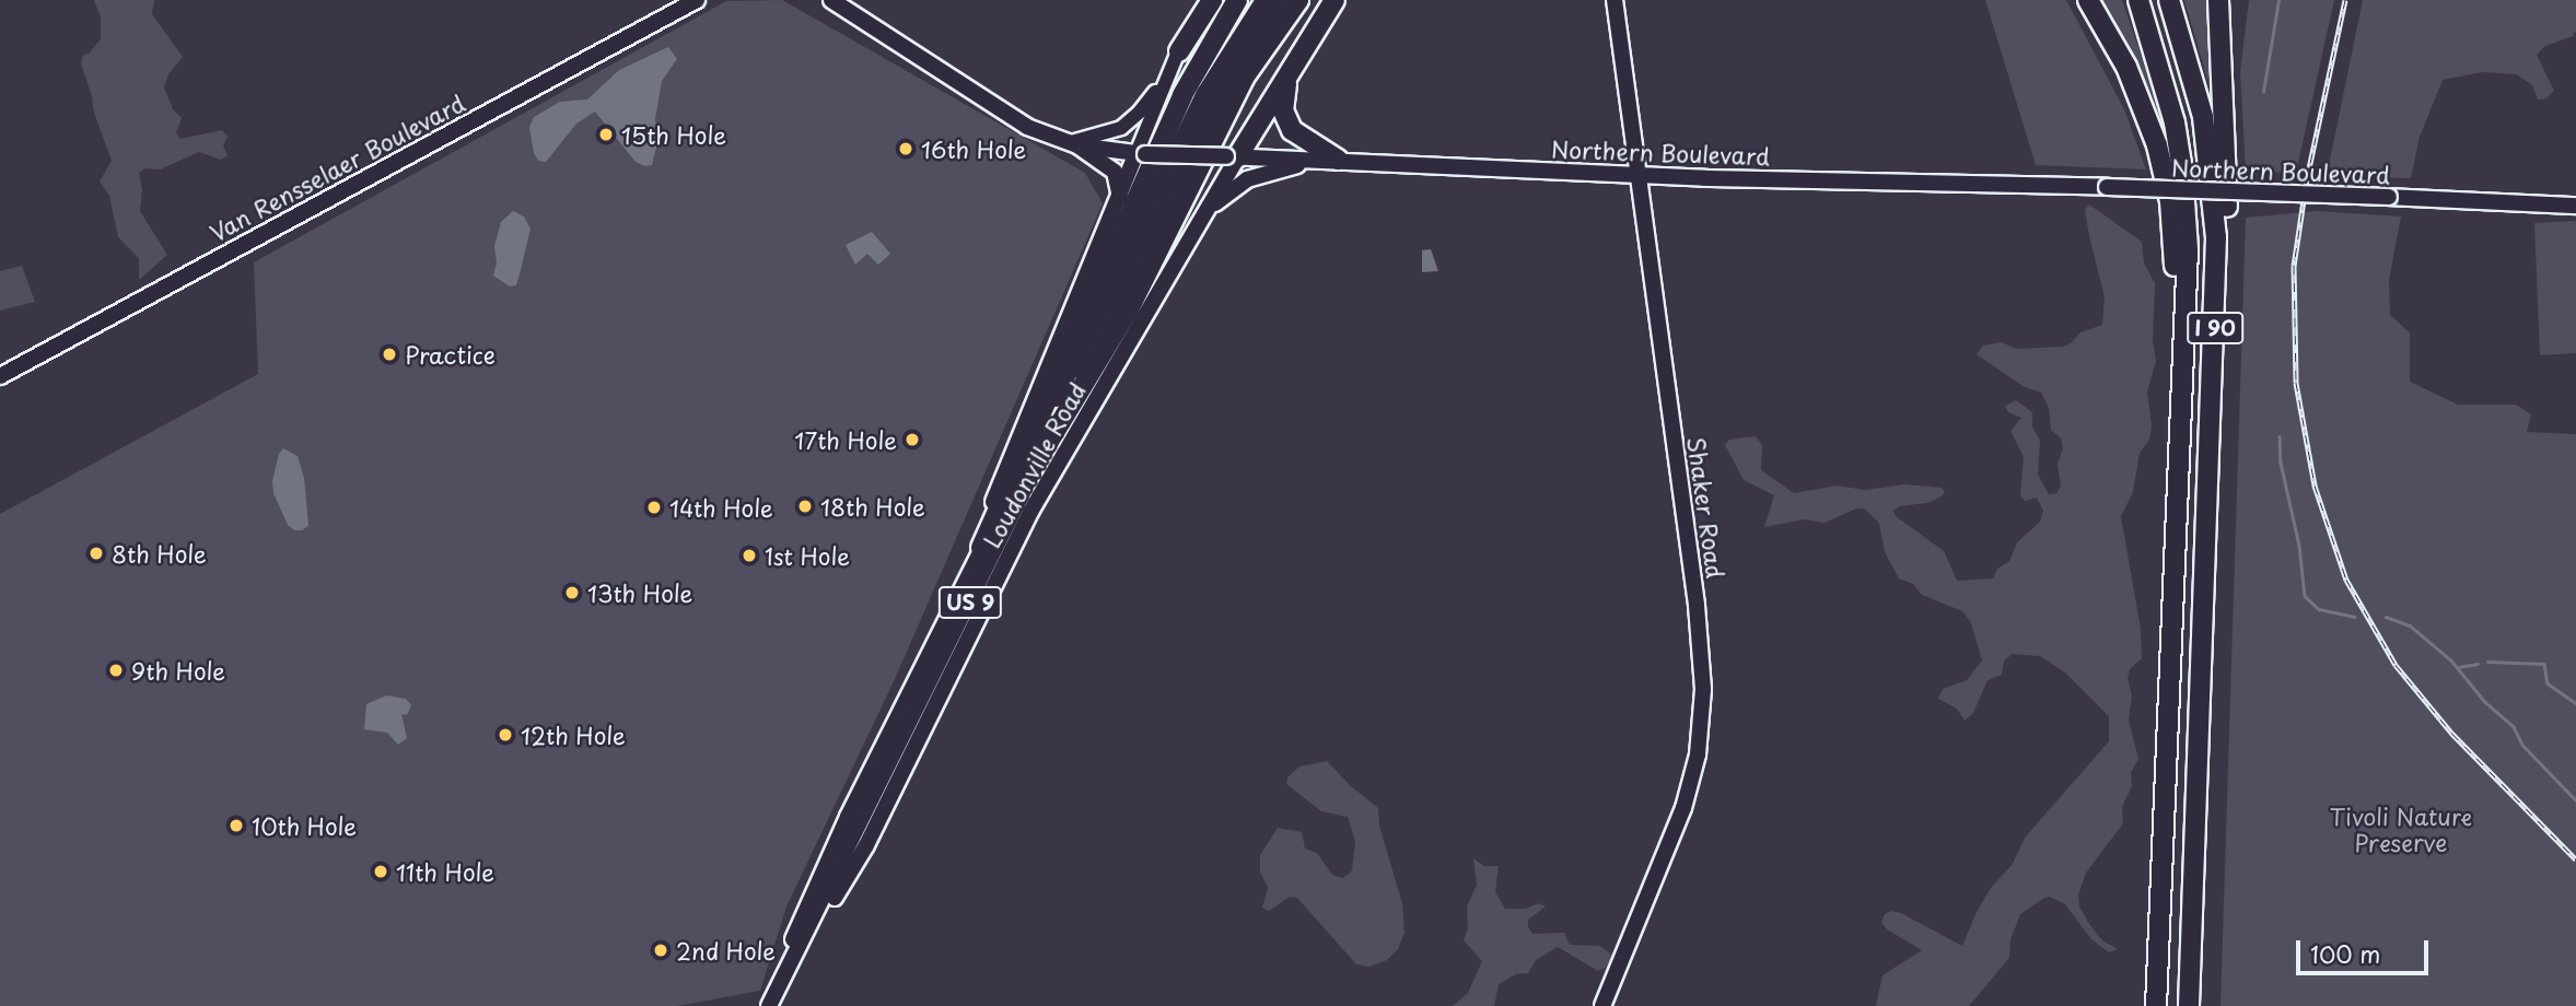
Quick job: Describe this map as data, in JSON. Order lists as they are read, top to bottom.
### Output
{
  "streets": {
    "highway": ["I 90"],
    "main road": [
      "Northern Boulevard",
      "Van Rensselaer Boulevard",
      "Loudonville Road",
      "Shaker Road",
      "US 9"
    ]
  },
  "crossings": [
    ["Northern Boulevard", "Loudonville Road"],
    ["Northern Boulevard", "Shaker Road"],
    ["Loudonville Road", "US 9"]
  ],
  "parks": ["Tivoli Nature Preserve"],
  "places": [
    "15th Hole",
    "16th Hole",
    "Practice",
    "17th Hole",
    "18th Hole",
    "14th Hole",
    "8th Hole",
    "1st Hole",
    "13th Hole",
    "9th Hole",
    "12th Hole",
    "10th Hole",
    "11th Hole",
    "2nd Hole"
  ],
  "scale_bar": "100 m"
}
